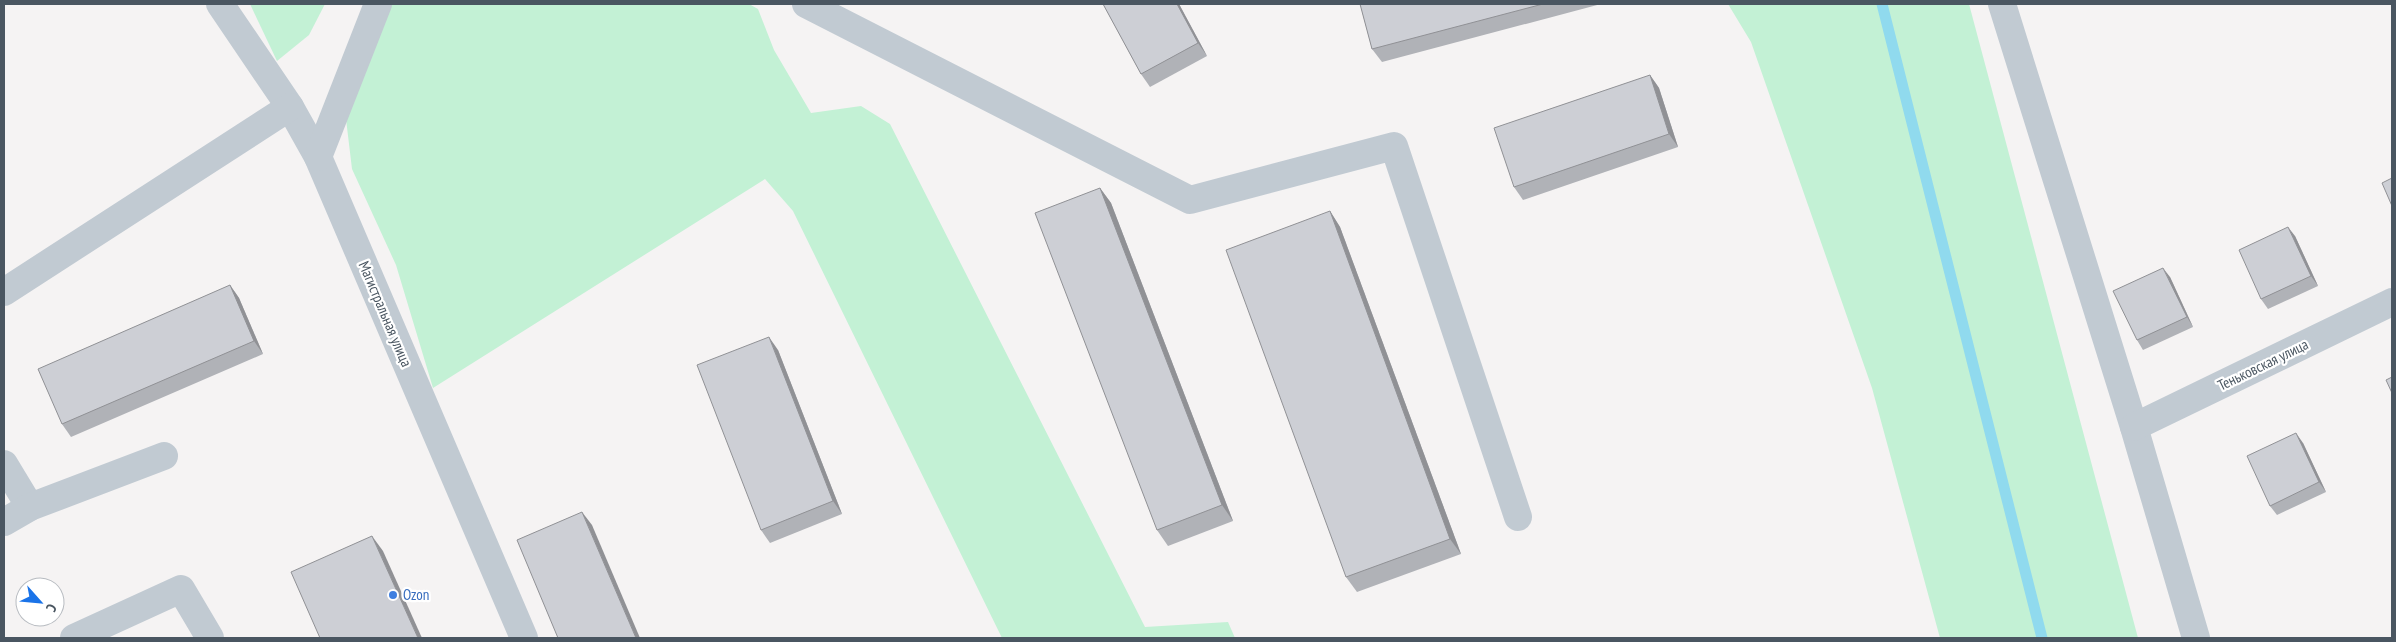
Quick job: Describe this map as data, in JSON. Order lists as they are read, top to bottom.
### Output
{
  "streets": {
    "street": ["Магистральная улица", "Теньковская улица"]
  },
  "places": ["Ozon"],
  "north": "bottom right"
}
